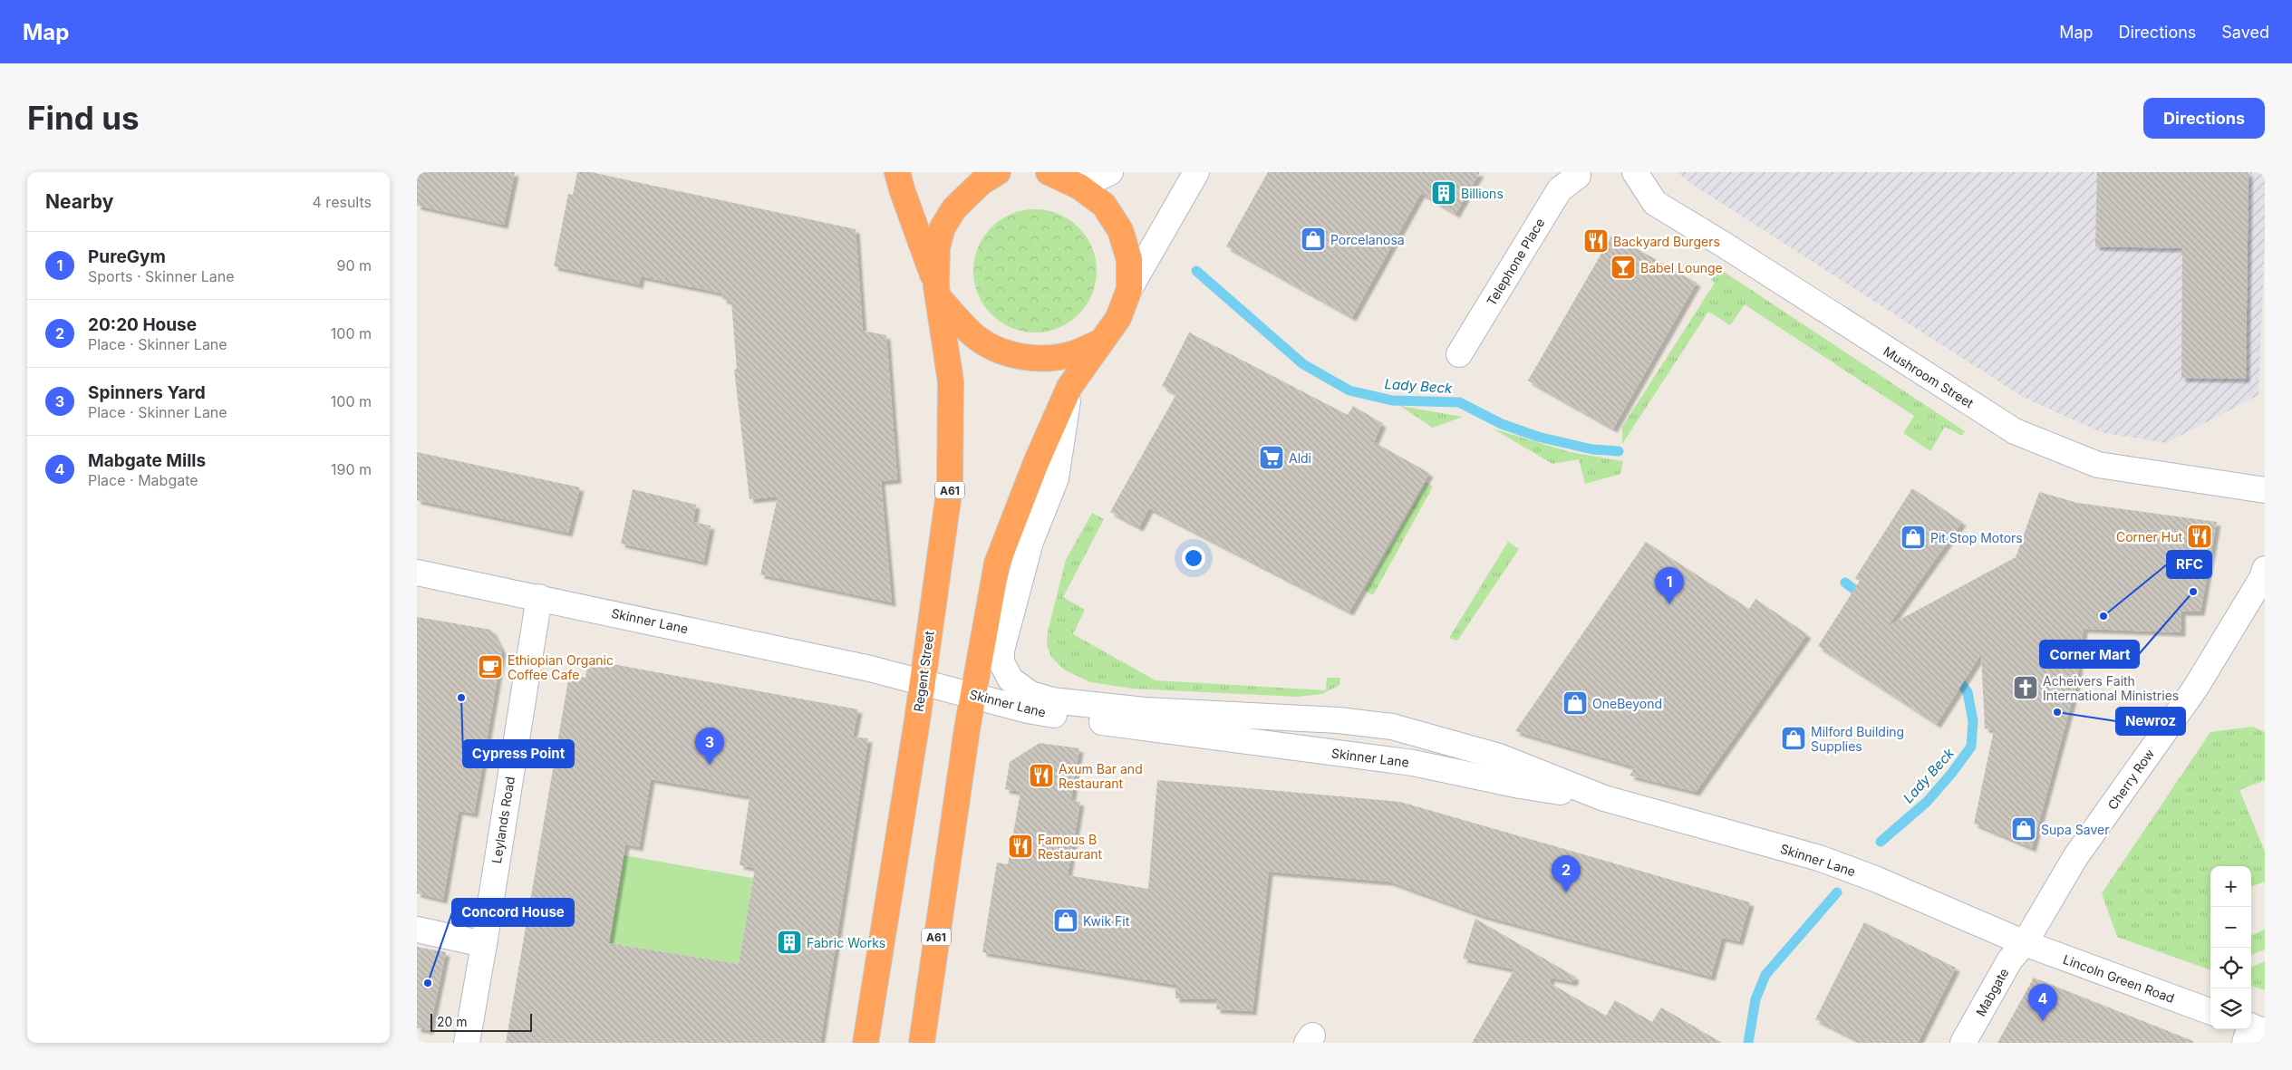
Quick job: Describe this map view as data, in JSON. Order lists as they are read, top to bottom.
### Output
{
  "streets": {
    "highway": ["A61", "Regent Street"],
    "street": [
      "Telephone Place",
      "Mushroom Street",
      "Skinner Lane",
      "Cherry Row",
      "Leylands Road",
      "Lincoln Green Road",
      "Mabgate"
    ]
  },
  "crossings": [
    ["A61", "Skinner Lane"],
    ["A61", "Regent Street"],
    ["Skinner Lane", "Regent Street"],
    ["Skinner Lane", "Cherry Row"],
    ["Skinner Lane", "Leylands Road"],
    ["Skinner Lane", "Lincoln Green Road"],
    ["Skinner Lane", "Mabgate"],
    ["Cherry Row", "Lincoln Green Road"],
    ["Cherry Row", "Mabgate"],
    ["Lincoln Green Road", "Mabgate"]
  ],
  "water": ["Lady Beck"],
  "places": {
    "building": ["Billions", "Fabric Works"],
    "shop": [
      "Porcelanosa",
      "Pit Stop Motors",
      "OneBeyond",
      "Milford Building Supplies",
      "Supa Saver",
      "Kwik Fit"
    ],
    "restaurant": [
      "Backyard Burgers",
      "Corner Hut",
      "Axum Bar and Restaurant",
      "Famous B Restaurant"
    ],
    "bar": ["Babel Lounge"],
    "supermarket": ["Aldi"],
    "other": [
      "Corner Mart",
      "RFC",
      "Cypress Point",
      "Newroz",
      "Concord House"
    ],
    "cafe": ["Ethiopian Organic Coffee Cafe"],
    "church": ["Acheivers Faith International Ministries"]
  },
  "scale_bar": "20 m",
  "page": {
    "header": "Map",
    "nav": ["Map", "Directions", "Saved"],
    "buttons": "Directions",
    "title": "Find us",
    "heading": ["Nearby", "4 results"],
    "list": [
      {
        "mark": "1",
        "name": "PureGym",
        "note": "Sports · Skinner Lane",
        "value": "90 m"
      },
      {
        "mark": "2",
        "name": "20:20 House",
        "note": "Place · Skinner Lane",
        "value": "100 m"
      },
      {
        "mark": "3",
        "name": "Spinners Yard",
        "note": "Place · Skinner Lane",
        "value": "100 m"
      },
      {
        "mark": "4",
        "name": "Mabgate Mills",
        "note": "Place · Mabgate",
        "value": "190 m"
      }
    ],
    "pins": [
      "1",
      "3",
      "2",
      "4"
    ],
    "map_buttons": ["+", "−"],
    "scale": "20 m"
  }
}
